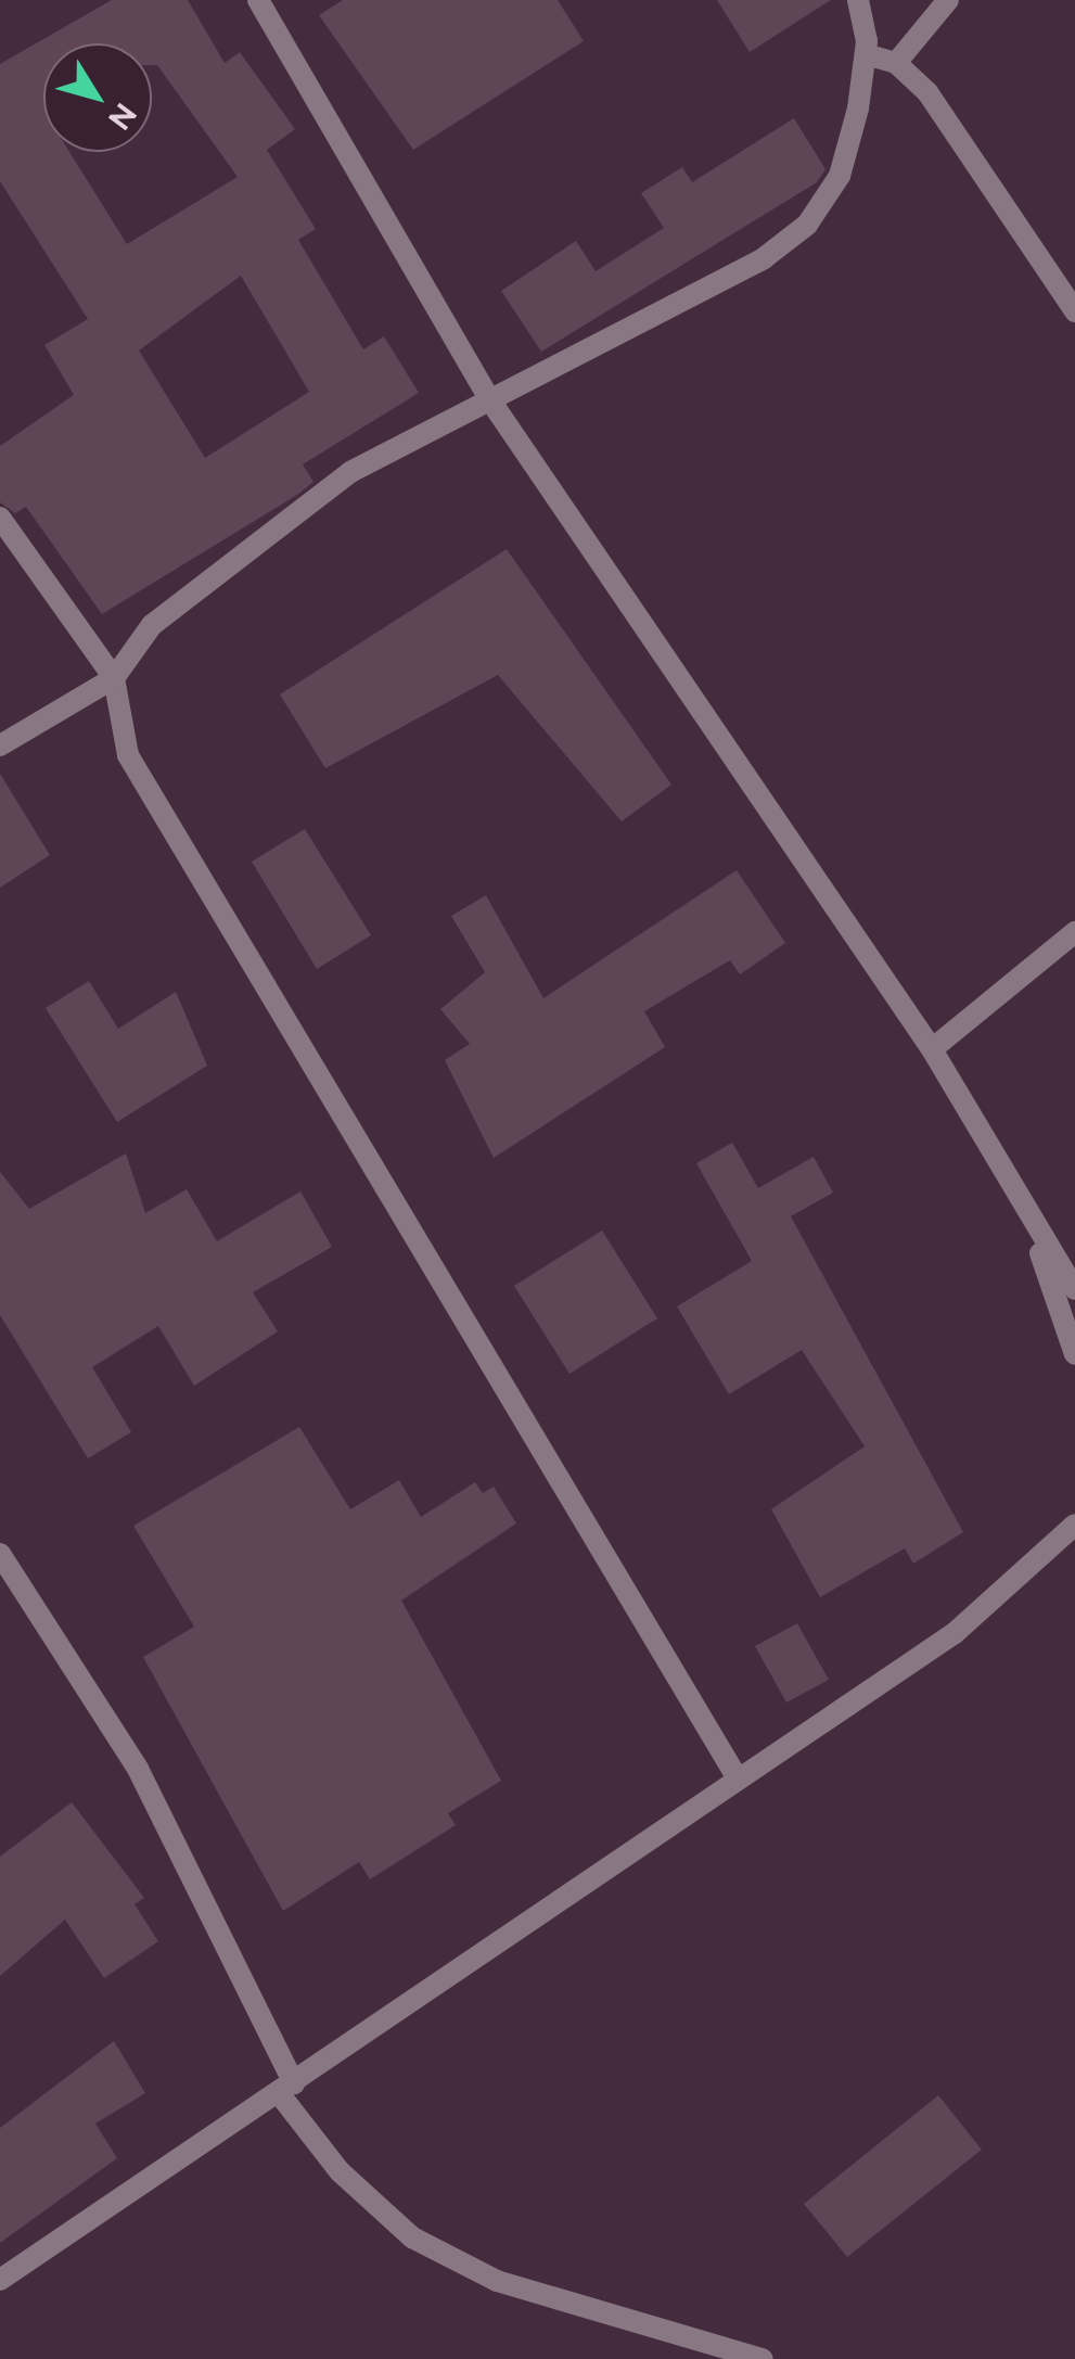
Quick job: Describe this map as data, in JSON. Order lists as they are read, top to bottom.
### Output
{
  "north": "bottom right"
}
